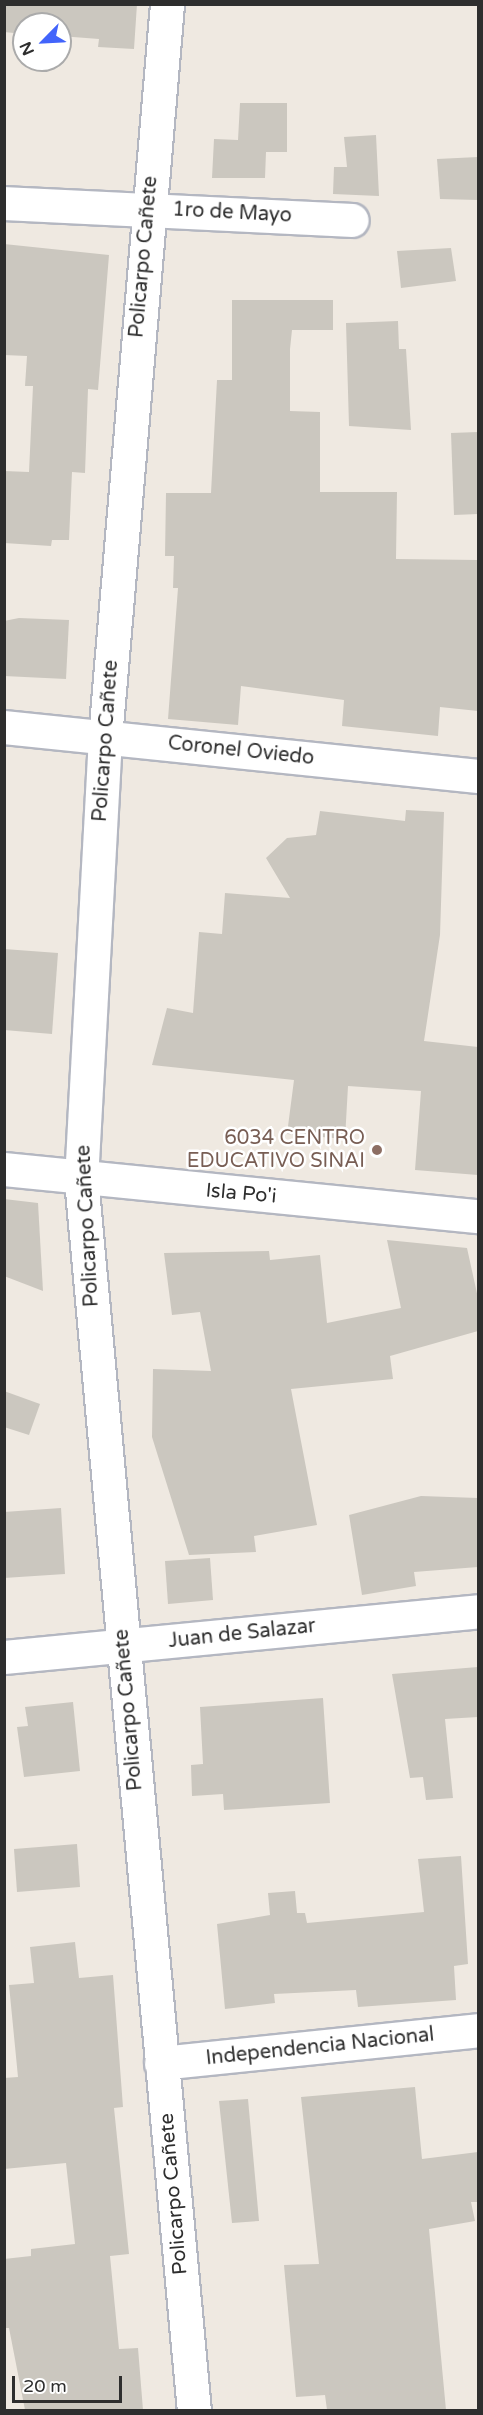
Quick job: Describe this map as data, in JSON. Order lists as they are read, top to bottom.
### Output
{
  "streets": {
    "street": [
      "1ro de Mayo",
      "Policarpo Cañete",
      "Coronel Oviedo",
      "Isla Po'i",
      "Juan de Salazar",
      "Independencia Nacional"
    ]
  },
  "crossings": [
    ["1ro de Mayo", "Policarpo Cañete"],
    ["Policarpo Cañete", "Coronel Oviedo"],
    ["Policarpo Cañete", "Isla Po'i"],
    ["Policarpo Cañete", "Juan de Salazar"],
    ["Policarpo Cañete", "Independencia Nacional"]
  ],
  "places": ["6034 CENTRO EDUCATIVO SINAI"],
  "scale_bar": "20 m",
  "north": "bottom left"
}
